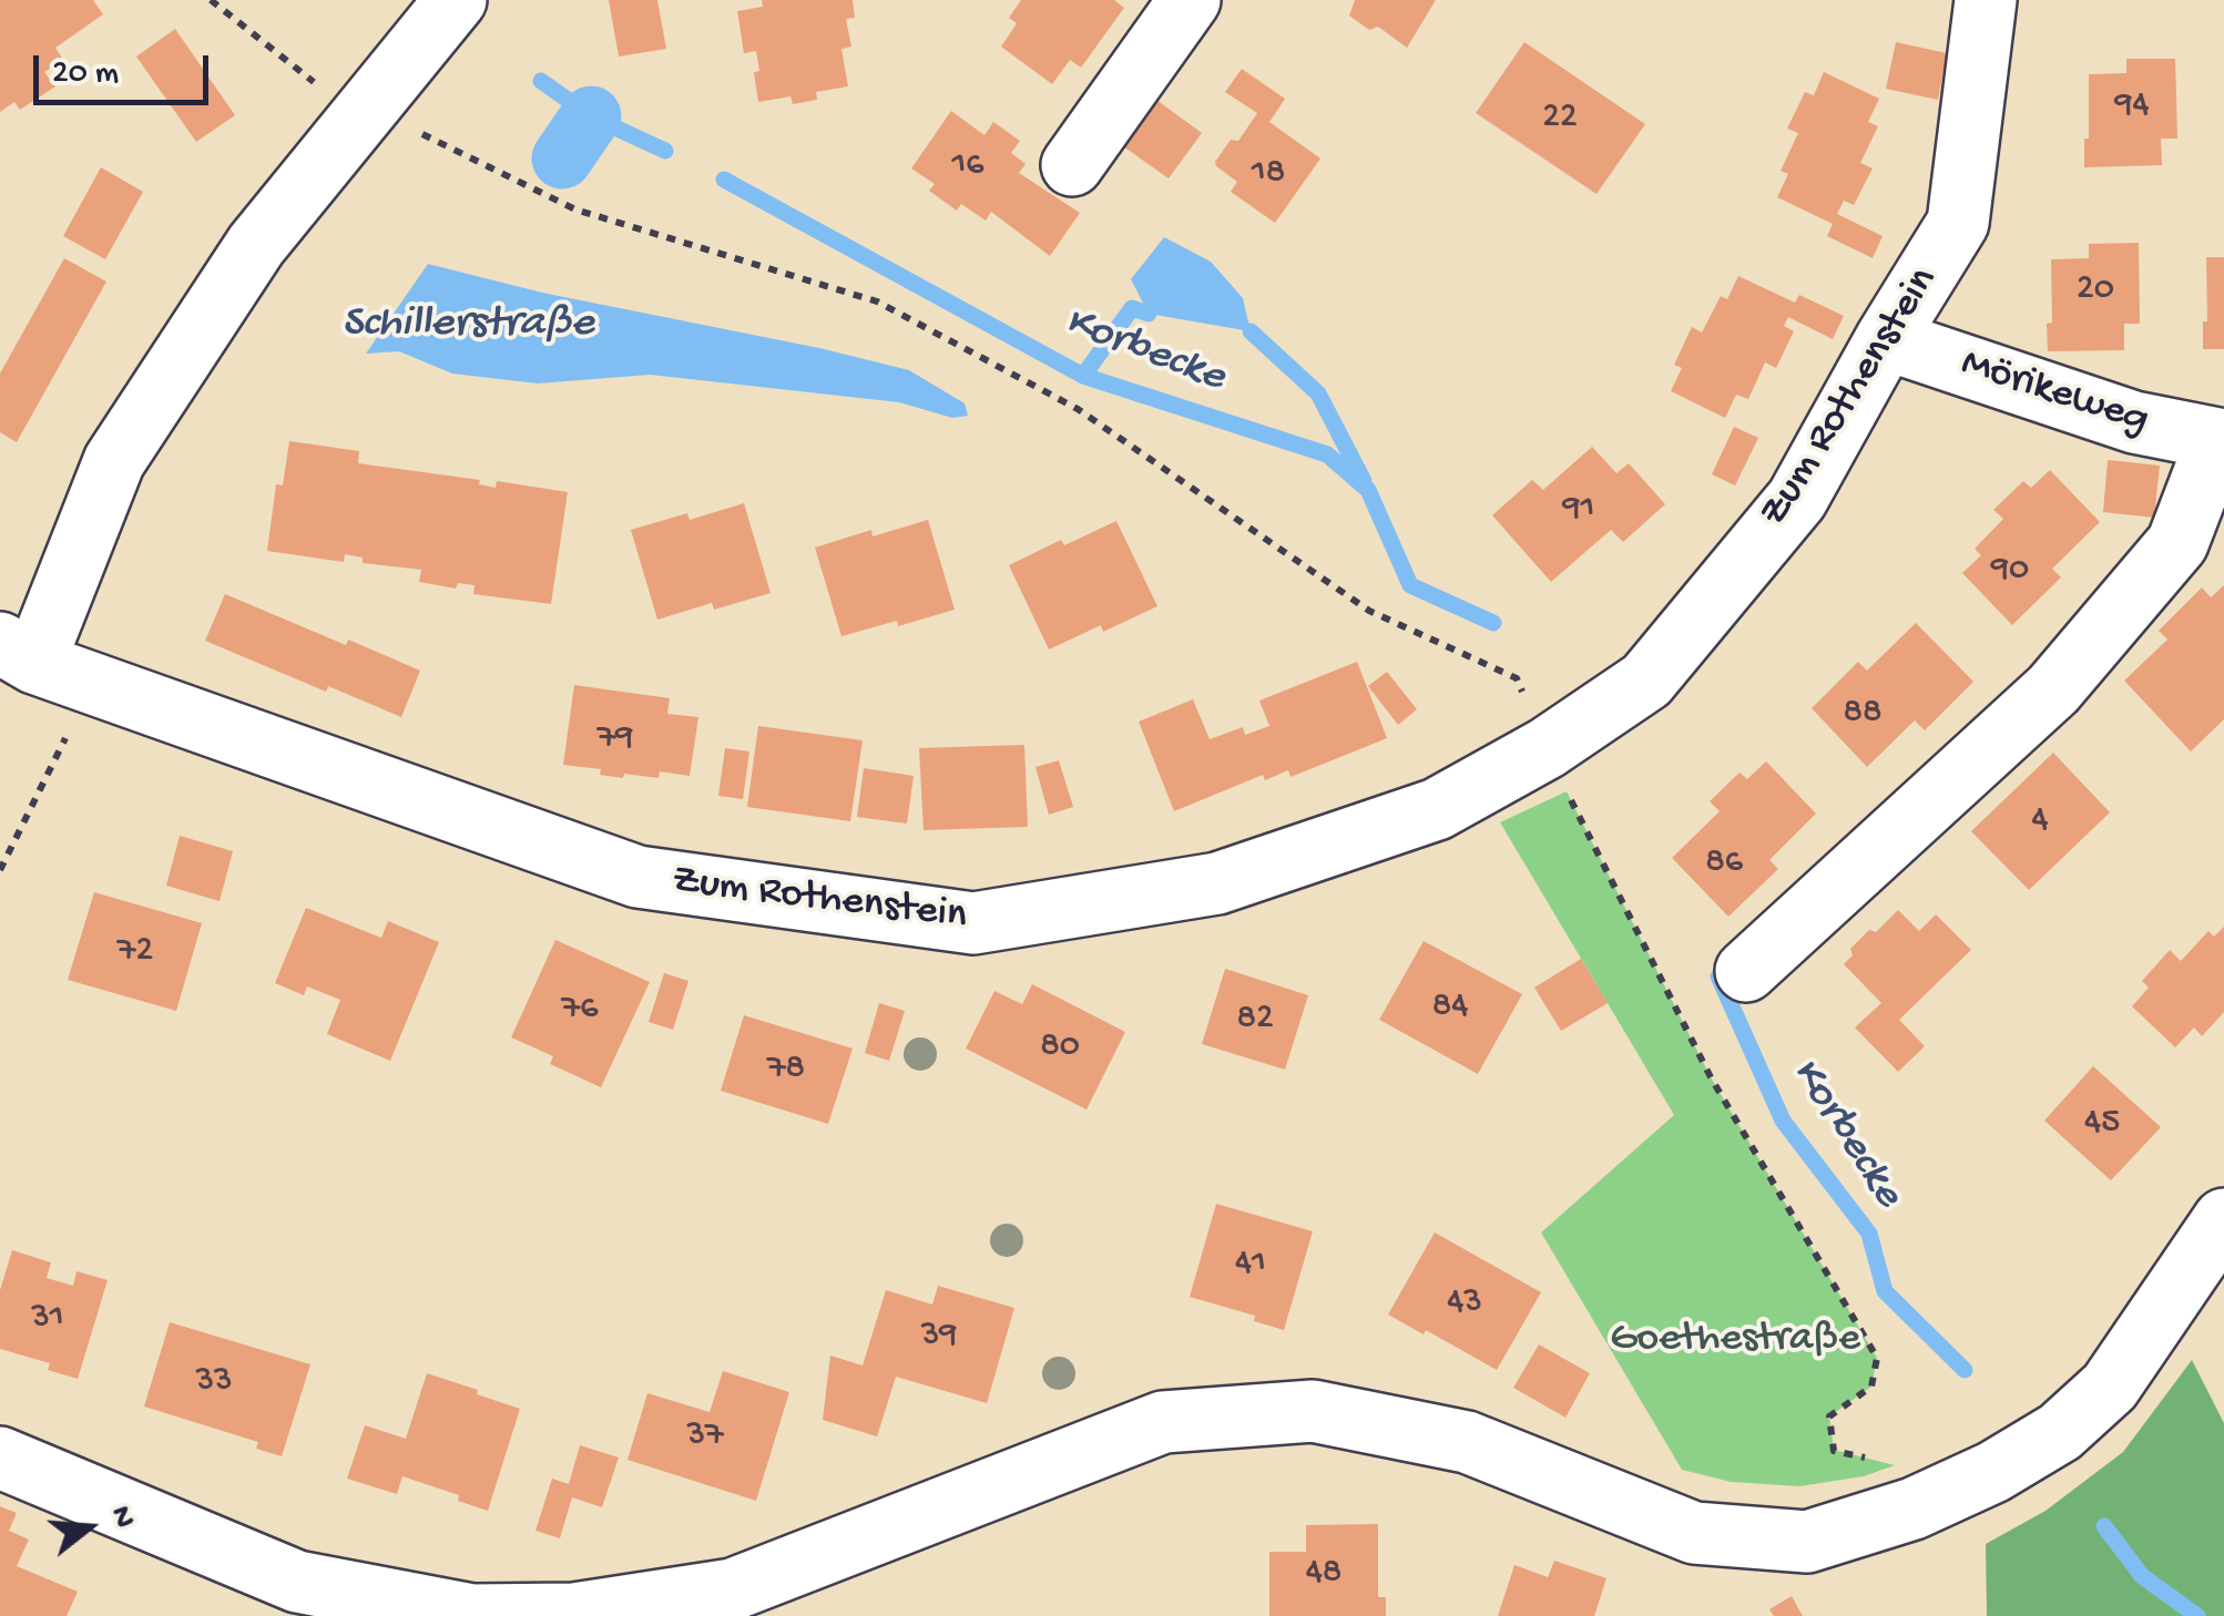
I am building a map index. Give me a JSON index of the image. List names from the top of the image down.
{
  "streets": {
    "street": ["Mörikeweg", "Zum Rothenstein"]
  },
  "crossings": [
    ["Mörikeweg", "Zum Rothenstein"]
  ],
  "water": ["Schillerstraße", "Korbecke"],
  "parks": ["Goethestraße"],
  "house_numbers": [
    "94",
    "22",
    "16",
    "18",
    "20",
    "91",
    "90",
    "88",
    "79",
    "4",
    "86",
    "72",
    "84",
    "76",
    "82",
    "80",
    "78",
    "45",
    "41",
    "43",
    "31",
    "39",
    "33",
    "37",
    "48"
  ],
  "scale_bar": "20 m",
  "north": "right"
}
